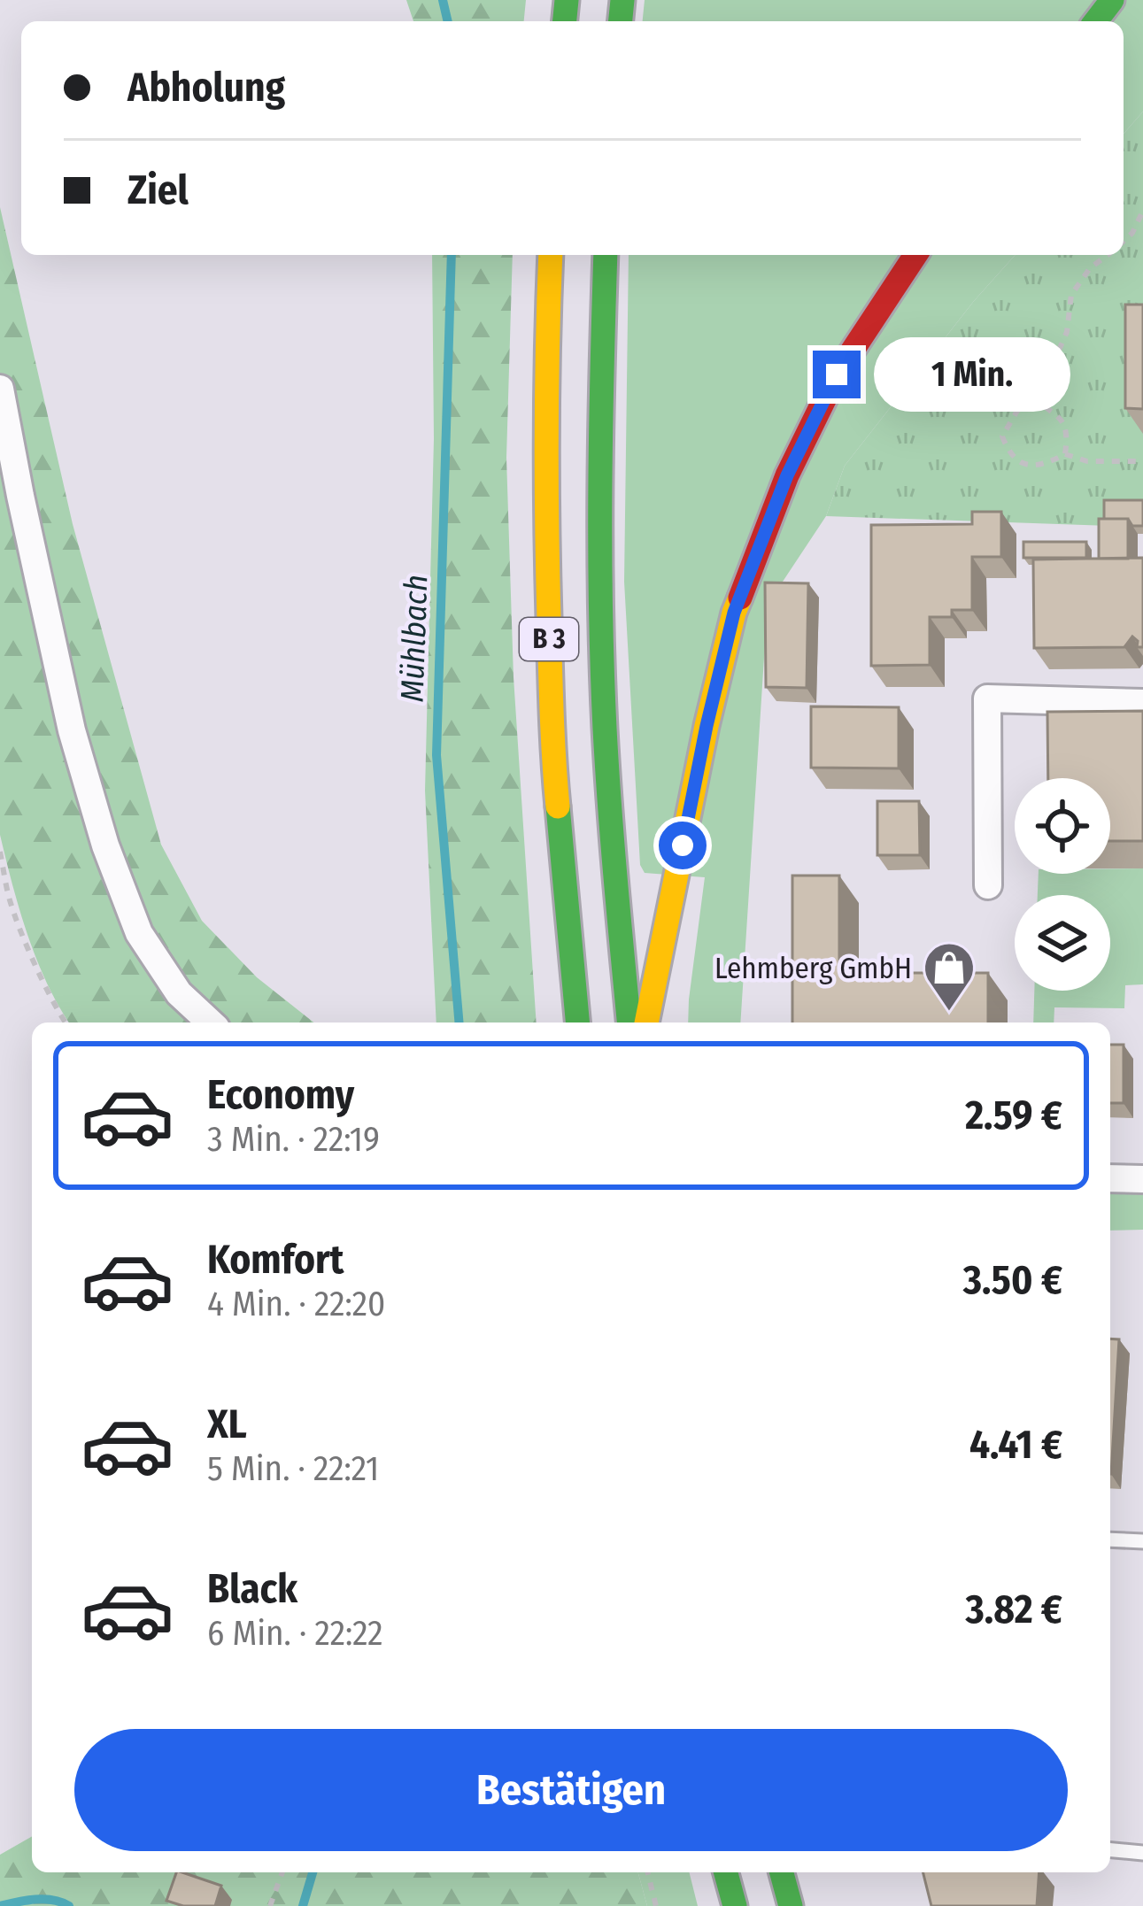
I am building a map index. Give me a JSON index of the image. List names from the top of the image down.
{
  "streets": {
    "highway": ["B 3"]
  },
  "water": ["Mühlbach"],
  "places": {
    "shop": ["Lehmberg GmbH"]
  },
  "page": {
    "banner": ["Abholung", "Ziel"],
    "bubble": "1 Min.",
    "list": [
      {
        "name": "Economy",
        "note": "3 Min. · 22:19",
        "value": "2.59 €"
      },
      {
        "name": "Komfort",
        "note": "4 Min. · 22:20",
        "value": "3.50 €"
      },
      {
        "name": "XL",
        "note": "5 Min. · 22:21",
        "value": "4.41 €"
      },
      {
        "name": "Black",
        "note": "6 Min. · 22:22",
        "value": "3.82 €"
      }
    ],
    "buttons": "Bestätigen"
  }
}
